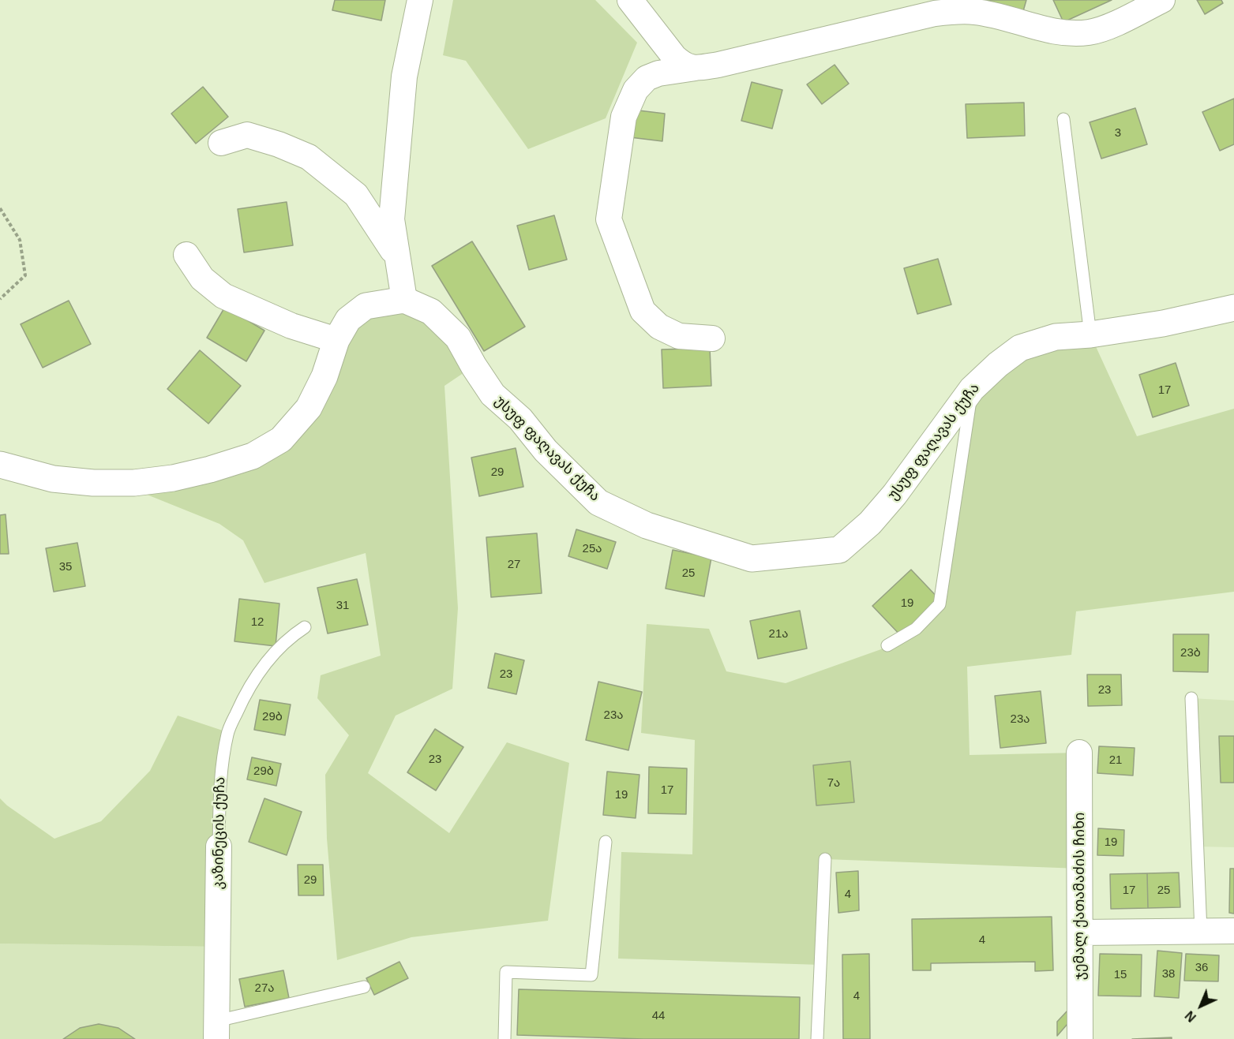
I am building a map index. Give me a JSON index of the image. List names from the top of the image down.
{
  "streets": {
    "street": ["უსუფ ფაღავას ქუჩა", "კაზინეცის ქუჩა", "ჯემალ ქათამაძის ჩიხი"]
  },
  "house_numbers": [
    "3",
    "17",
    "29",
    "25ა",
    "27",
    "35",
    "25",
    "19",
    "31",
    "12",
    "21ა",
    "23ბ",
    "23",
    "23",
    "23ა",
    "29ბ",
    "23ა",
    "23",
    "21",
    "29ბ",
    "7ა",
    "17",
    "19",
    "19",
    "29",
    "17",
    "25",
    "4",
    "4",
    "36",
    "38",
    "15",
    "27ა",
    "4",
    "44"
  ],
  "north": "bottom left"
}
